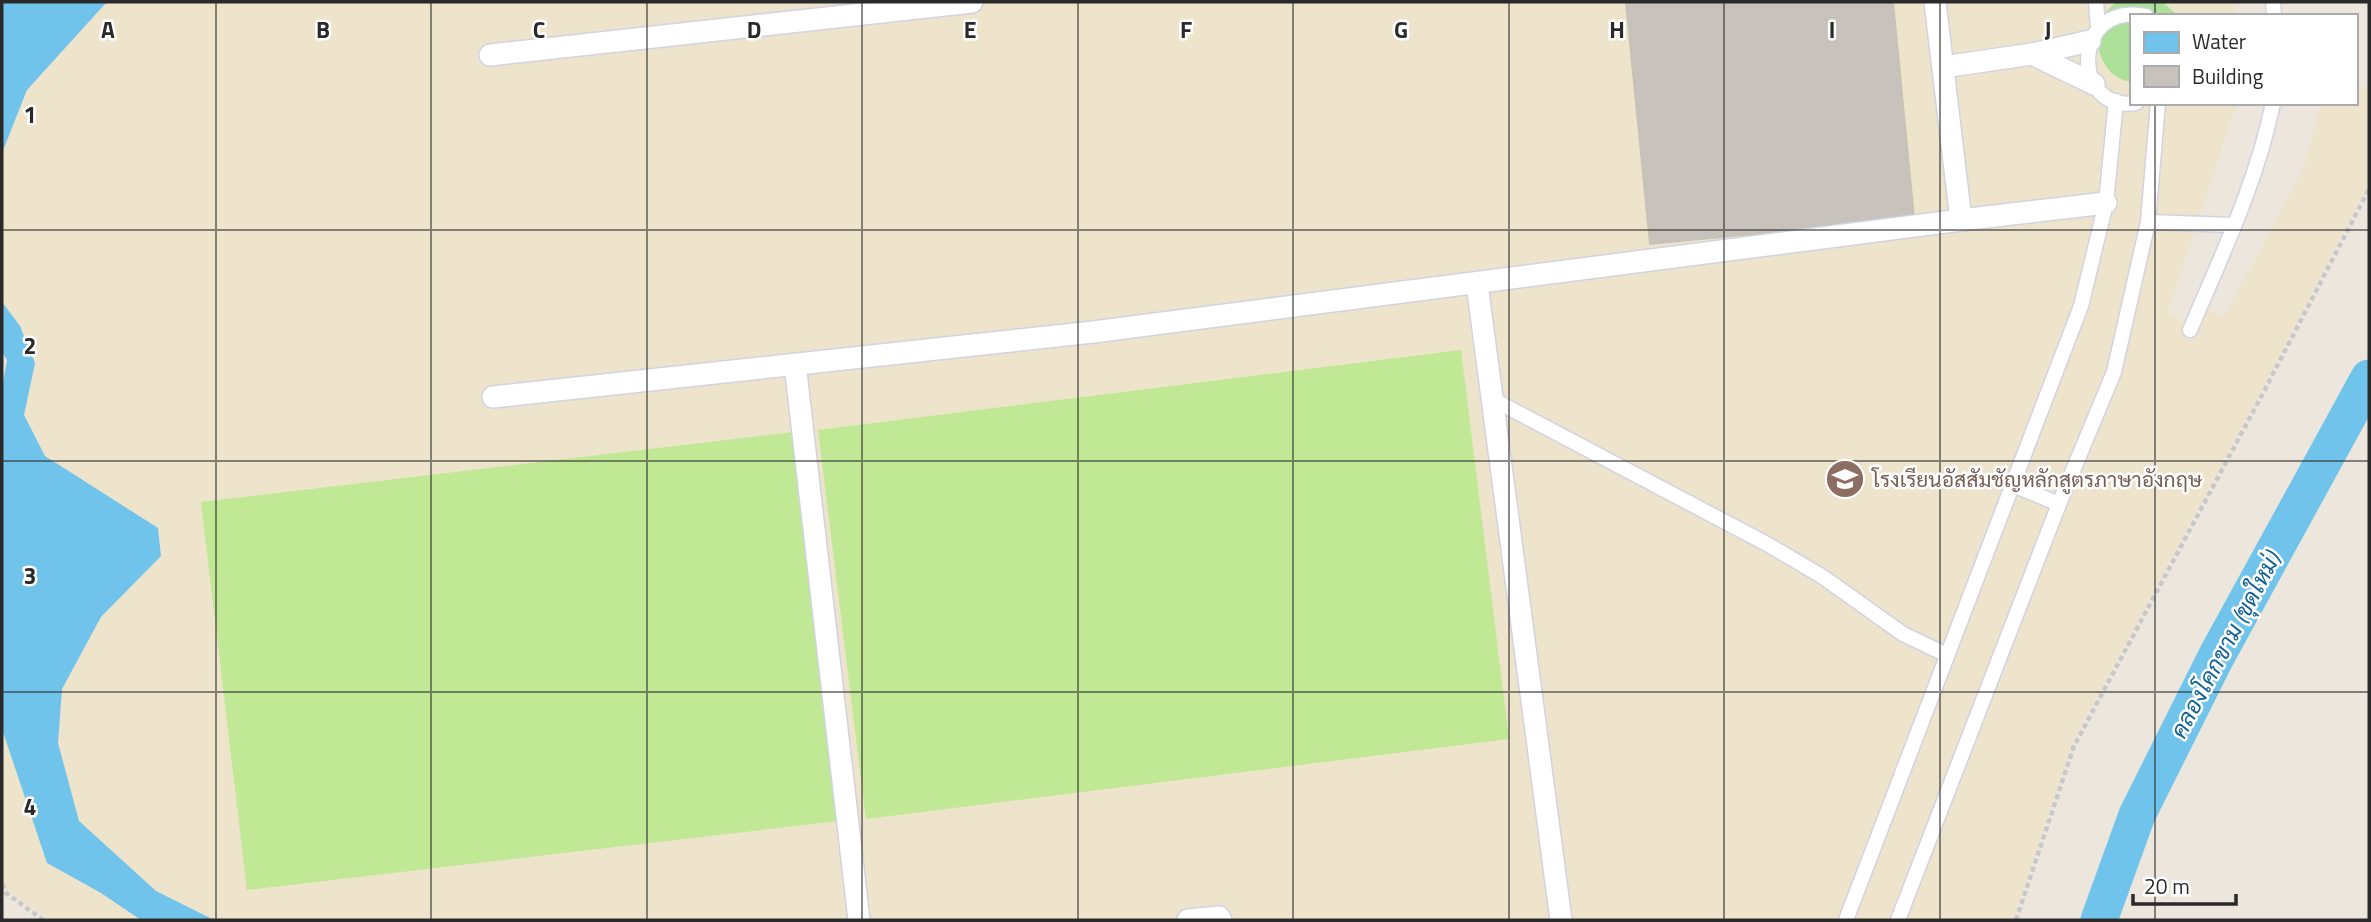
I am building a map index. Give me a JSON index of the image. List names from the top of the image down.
{
  "water": ["คลองโคกขาม (ขุดใหม่)"],
  "places": {
    "school or university": ["โรงเรียนอัสสัมชัญหลักสูตรภาษาอังกฤษ"]
  },
  "legend": ["Water", "Building"],
  "scale_bar": "20 m",
  "grid": {
    "columns": [
      "A",
      "B",
      "C",
      "D",
      "E",
      "F",
      "G",
      "H",
      "I",
      "J"
    ],
    "rows": [
      "1",
      "2",
      "3",
      "4"
    ]
  }
}
